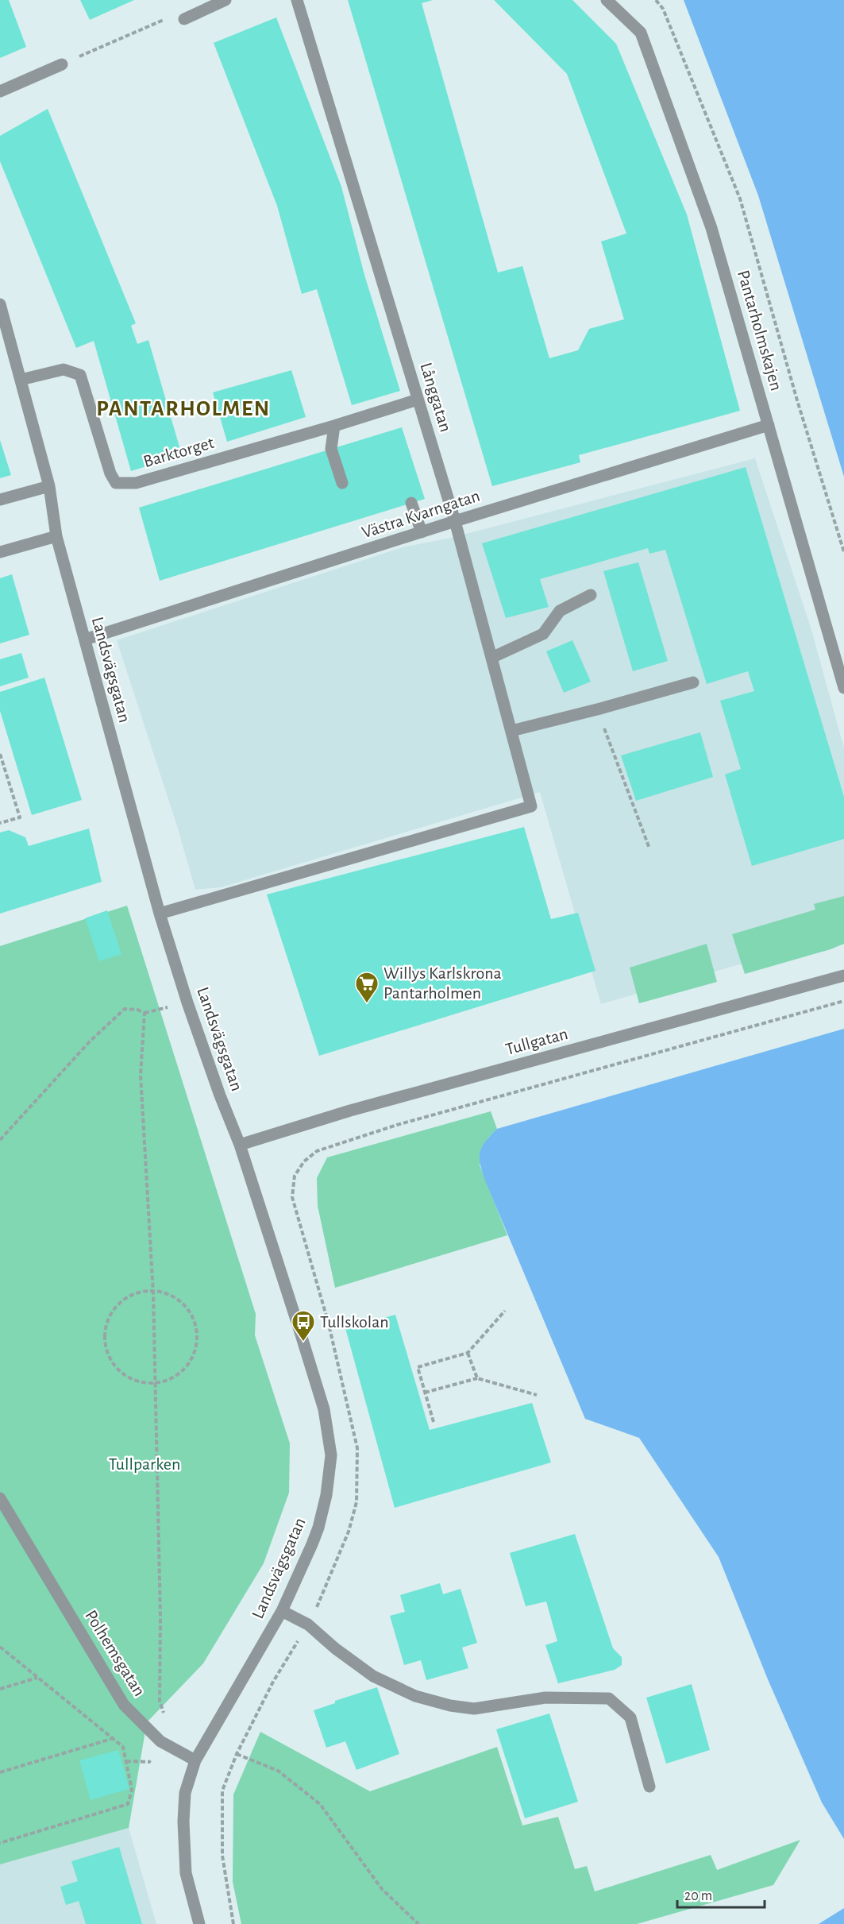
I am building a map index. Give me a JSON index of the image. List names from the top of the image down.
{
  "streets": {
    "street": [
      "Pantarholmskajen",
      "Långgatan",
      "Barktorget",
      "Västra Kvarngatan",
      "Landsvägsgatan",
      "Tullgatan",
      "Polhemsgatan"
    ]
  },
  "crossings": [
    ["Pantarholmskajen", "Västra Kvarngatan"],
    ["Långgatan", "Barktorget"],
    ["Långgatan", "Västra Kvarngatan"],
    ["Långgatan", "Landsvägsgatan"],
    ["Barktorget", "Landsvägsgatan"],
    ["Västra Kvarngatan", "Landsvägsgatan"],
    ["Landsvägsgatan", "Tullgatan"],
    ["Landsvägsgatan", "Polhemsgatan"]
  ],
  "districts": ["PANTARHOLMEN"],
  "parks": ["Tullparken"],
  "places": {
    "supermarket": ["Willys Karlskrona Pantarholmen"],
    "bus stop": ["Tullskolan"]
  },
  "scale_bar": "20 m"
}
